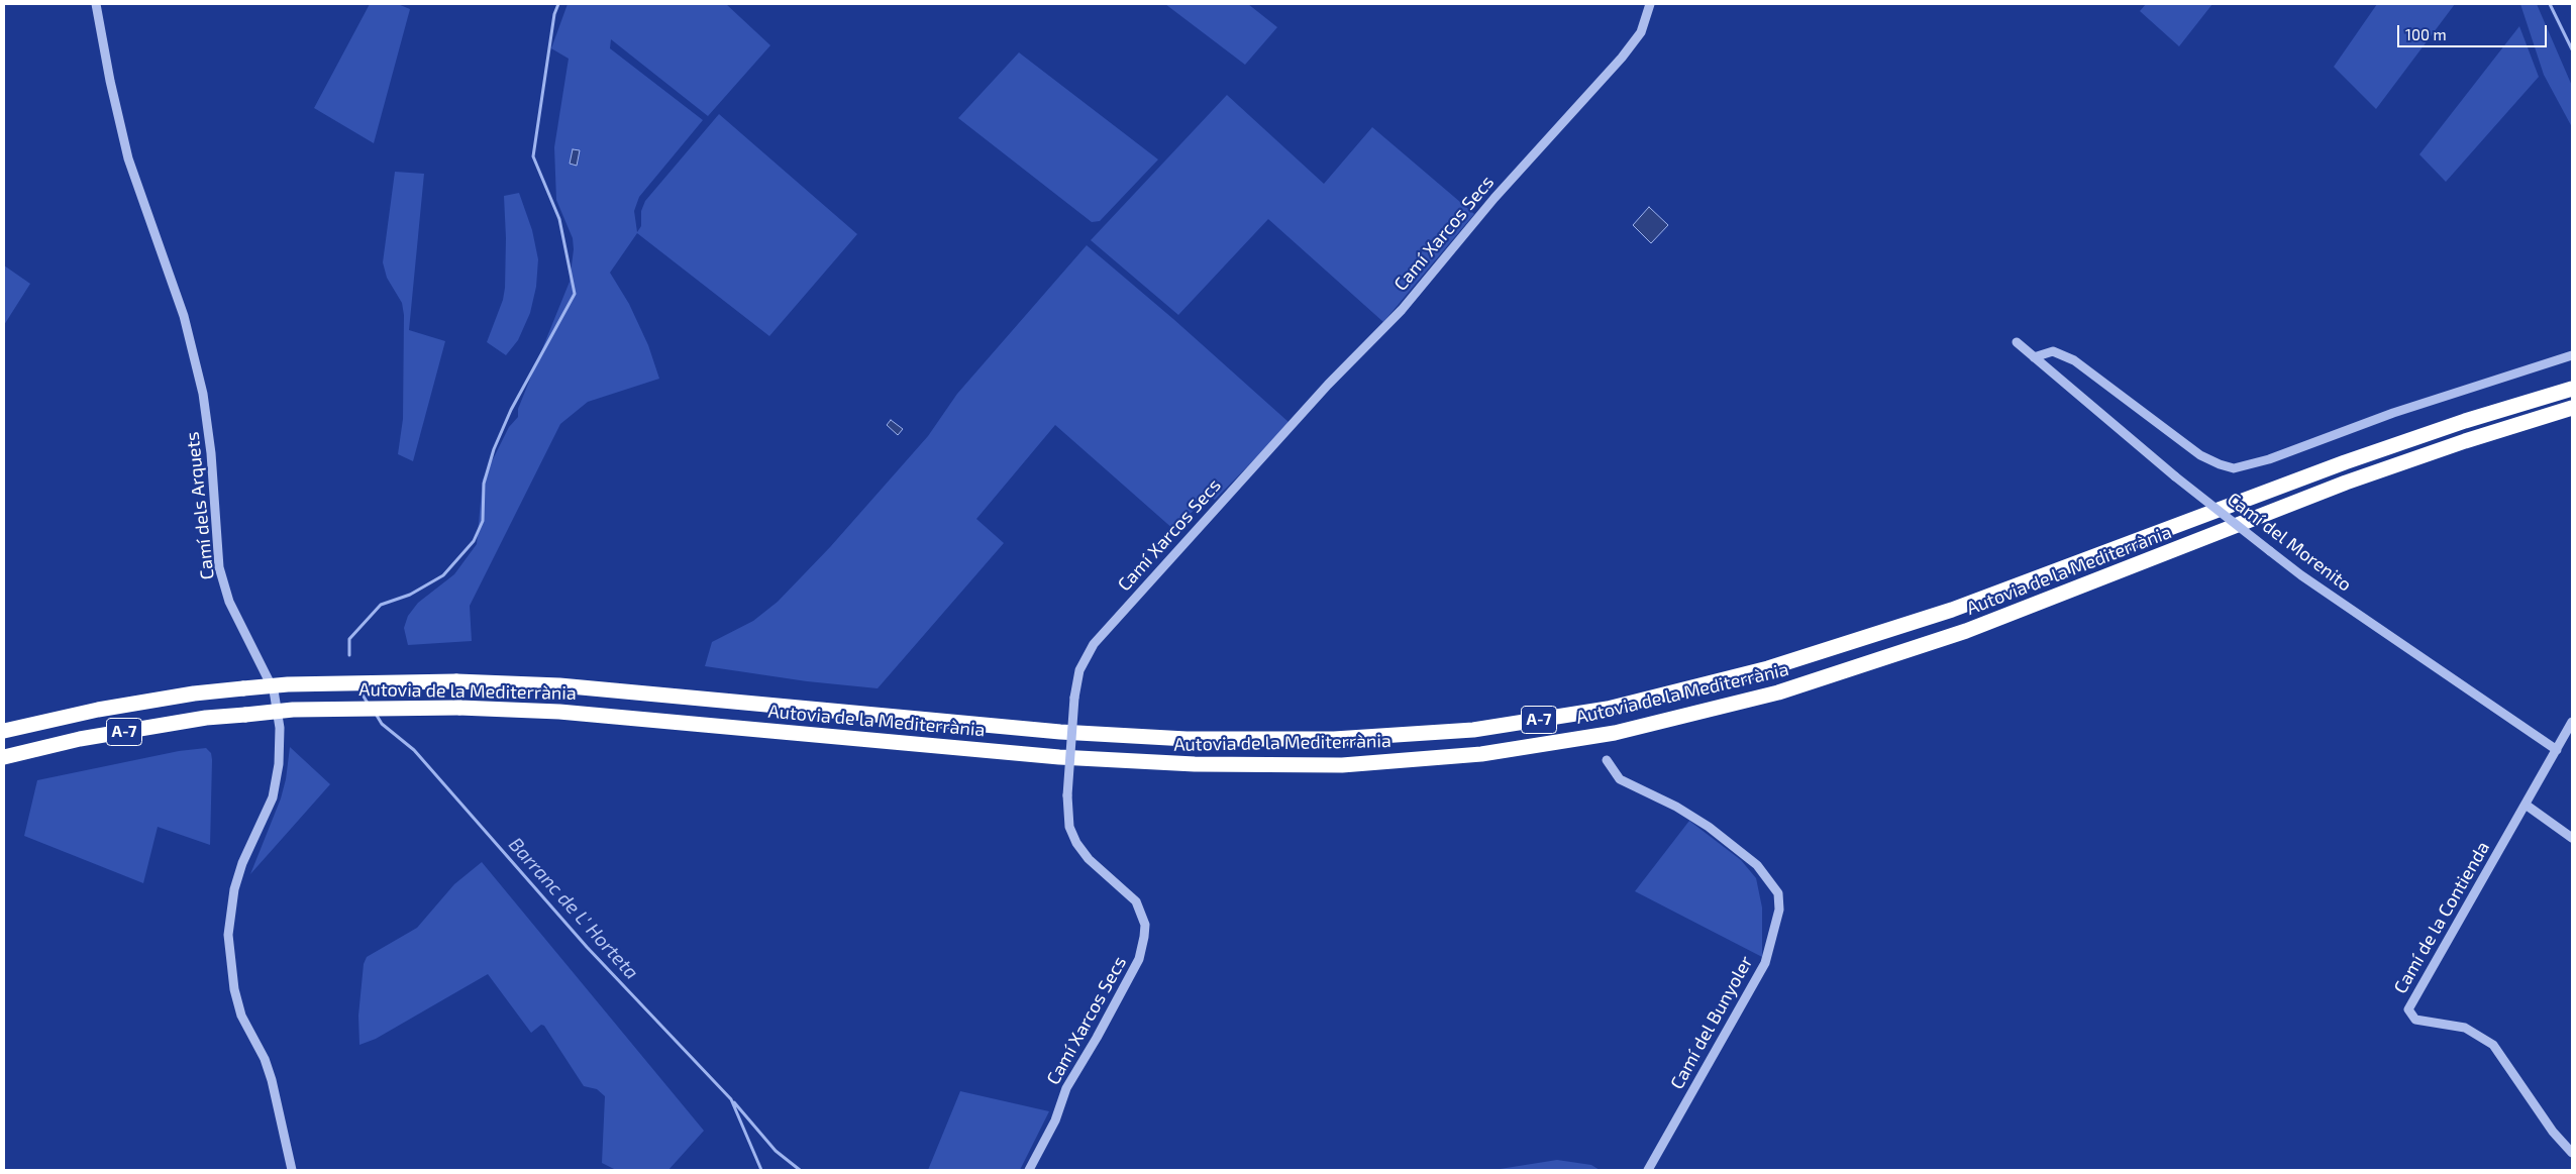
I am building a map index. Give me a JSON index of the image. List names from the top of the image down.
{
  "streets": {
    "highway": ["Autovia de la Mediterrània", "A-7"],
    "street": [
      "Camí Xarcos Secs",
      "Camí dels Arquets",
      "Camí del Morenito",
      "Camí de la Contienda",
      "Camí del Bunyoler"
    ]
  },
  "crossings": [
    ["Camí del Morenito", "Camí de la Contienda"]
  ],
  "water": ["Barranc de L' Horteta"],
  "scale_bar": "100 m"
}
